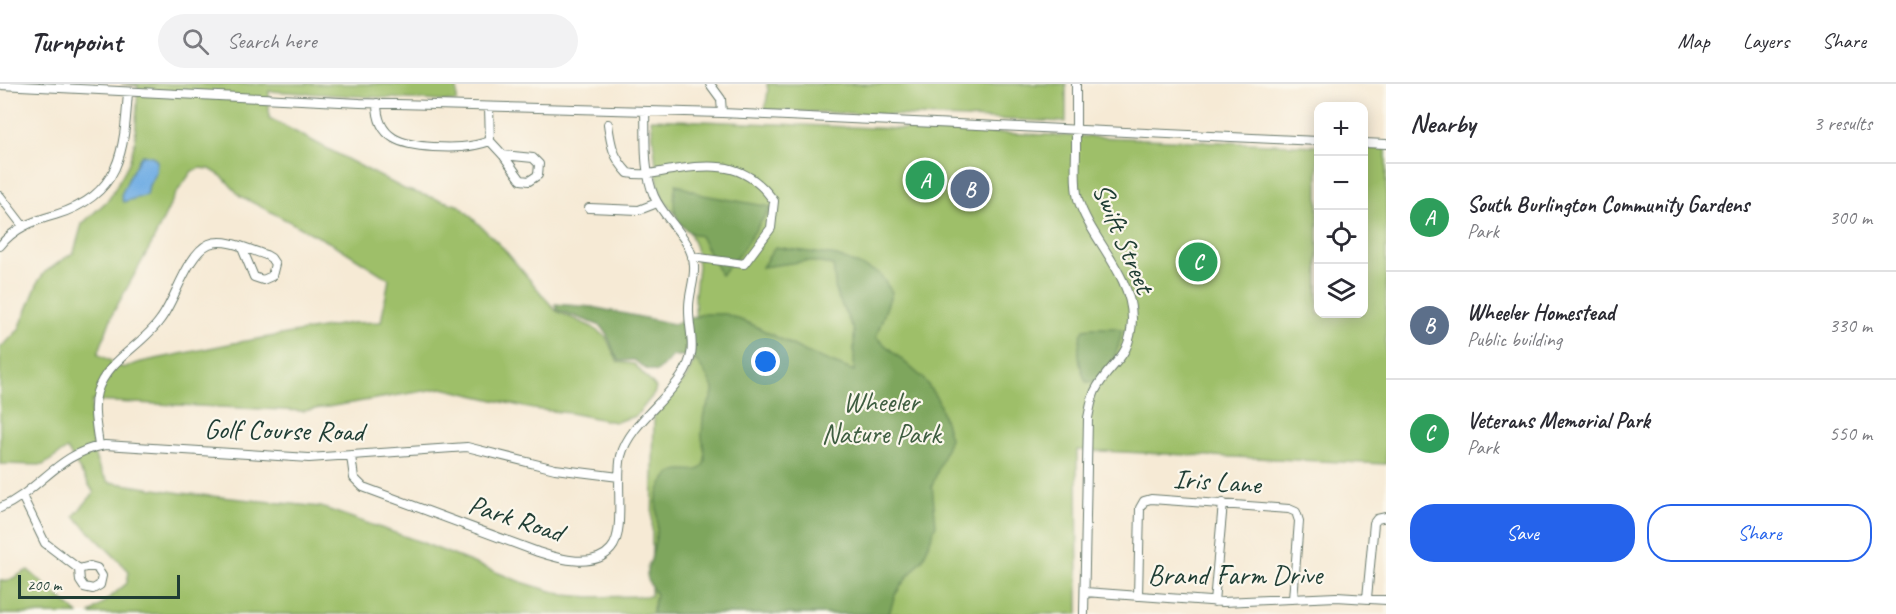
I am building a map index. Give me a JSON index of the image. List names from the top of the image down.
{
  "streets": {
    "street": [
      "Swift Street",
      "Golf Course Road",
      "Iris Lane",
      "Park Road",
      "Brand Farm Drive"
    ]
  },
  "crossings": [
    ["Swift Street", "Brand Farm Drive"],
    ["Golf Course Road", "Park Road"],
    ["Iris Lane", "Brand Farm Drive"]
  ],
  "parks": ["Wheeler Nature Park"],
  "scale_bar": "200 m",
  "page": {
    "header": "Turnpoint",
    "search": "Search here",
    "nav": ["Map", "Layers", "Share"],
    "heading": ["Nearby", "3 results"],
    "map_buttons": ["+", "−"],
    "pins": ["A", "B", "C"],
    "list": [
      {
        "mark": "A",
        "name": "South Burlington Community Gardens",
        "note": "Park",
        "value": "300 m"
      },
      {
        "mark": "B",
        "name": "Wheeler Homestead",
        "note": "Public building",
        "value": "330 m"
      },
      {
        "mark": "C",
        "name": "Veterans Memorial Park",
        "note": "Park",
        "value": "550 m"
      }
    ],
    "buttons": ["Save", "Share"],
    "scale": "200 m"
  }
}
